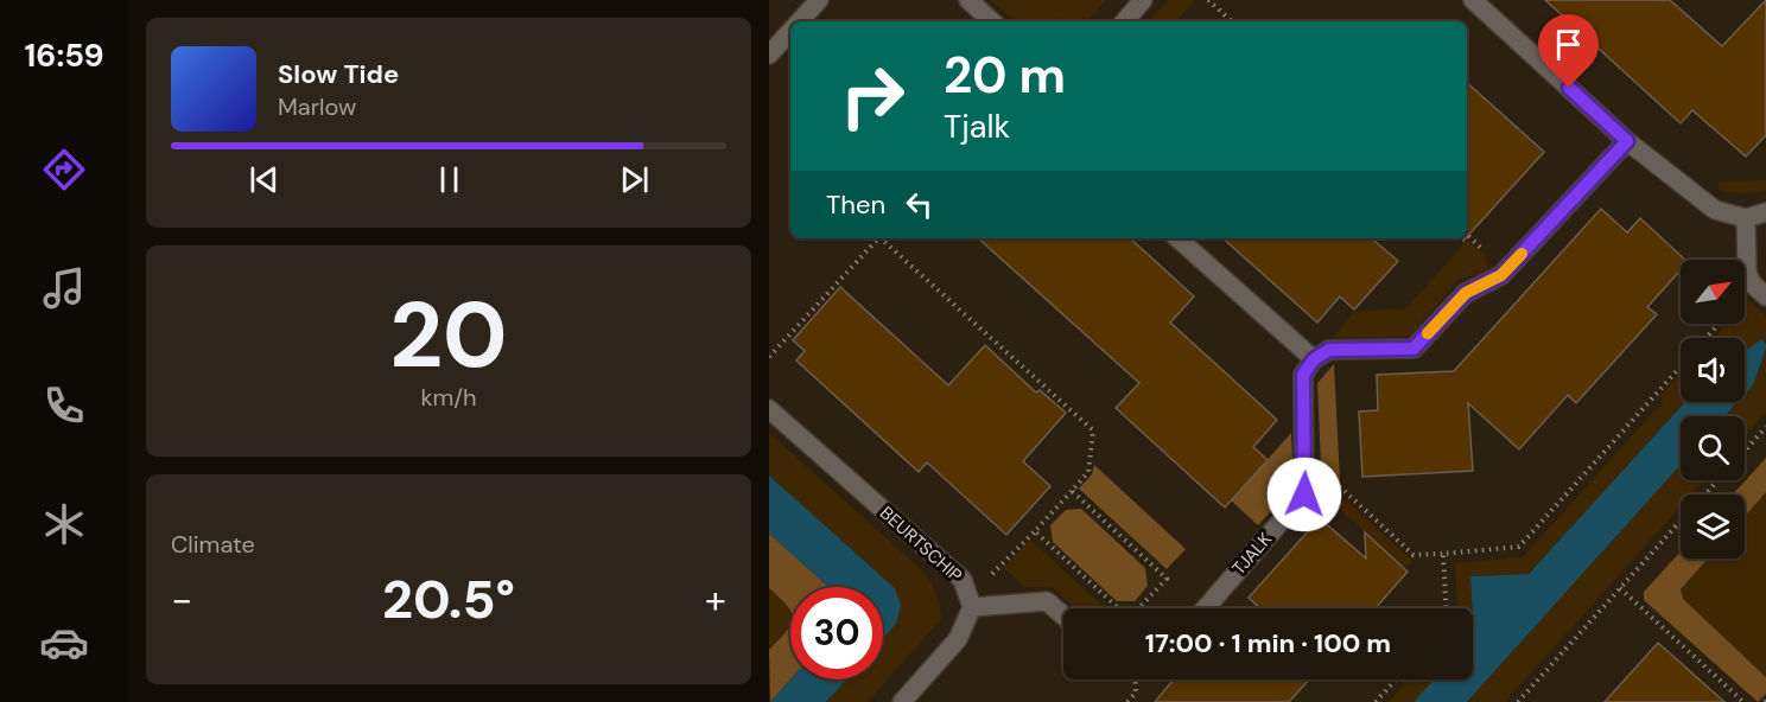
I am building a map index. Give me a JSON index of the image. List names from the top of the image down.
{
  "streets": {
    "street": ["BEURTSCHIP", "TJALK"]
  },
  "north": "top right",
  "page": {
    "tabs": "16:59",
    "turn": ["20 m", "Tjalk"],
    "song": ["Slow Tide", "Marlow"],
    "then": "Then",
    "tile": [
      ["20", "km/h"],
      "Climate"
    ],
    "heat": ["−", "20.5°", "+"],
    "limit": "30",
    "trip": "17:00 · 1 min · 100 m"
  }
}
